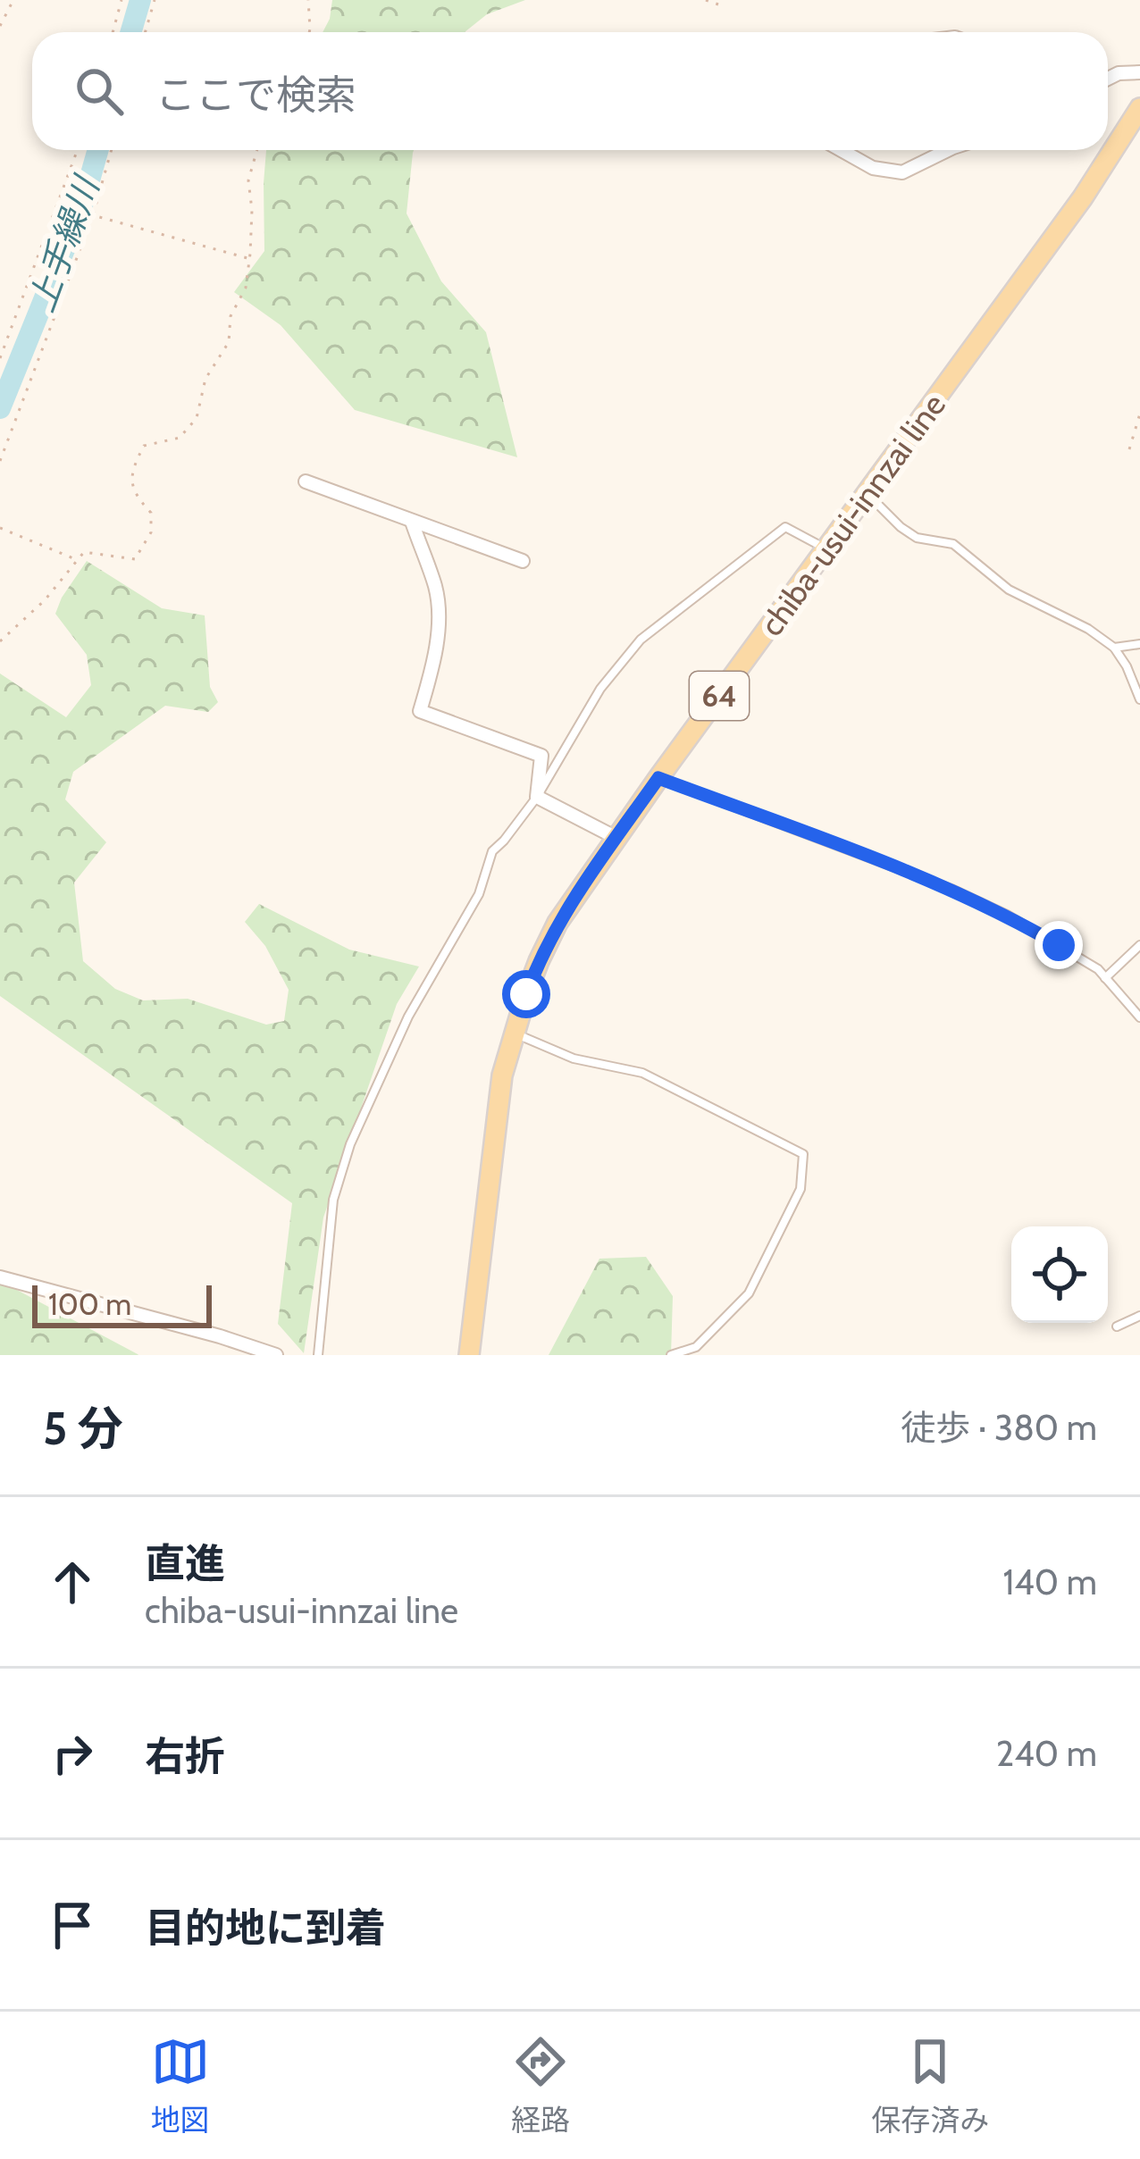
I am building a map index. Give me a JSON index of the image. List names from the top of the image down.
{
  "streets": {
    "main road": ["chiba-usui-innzai line", "64"]
  },
  "water": ["上手繰川"],
  "scale_bar": "100 m",
  "page": {
    "search": "ここで検索",
    "scale": "100 m",
    "heading": ["5 分", "徒歩 · 380 m"],
    "list": [
      ["直進", "chiba-usui-innzai line", "140 m"],
      ["右折", "240 m"],
      "目的地に到着"
    ],
    "nav": ["地図", "経路", "保存済み"]
  }
}
